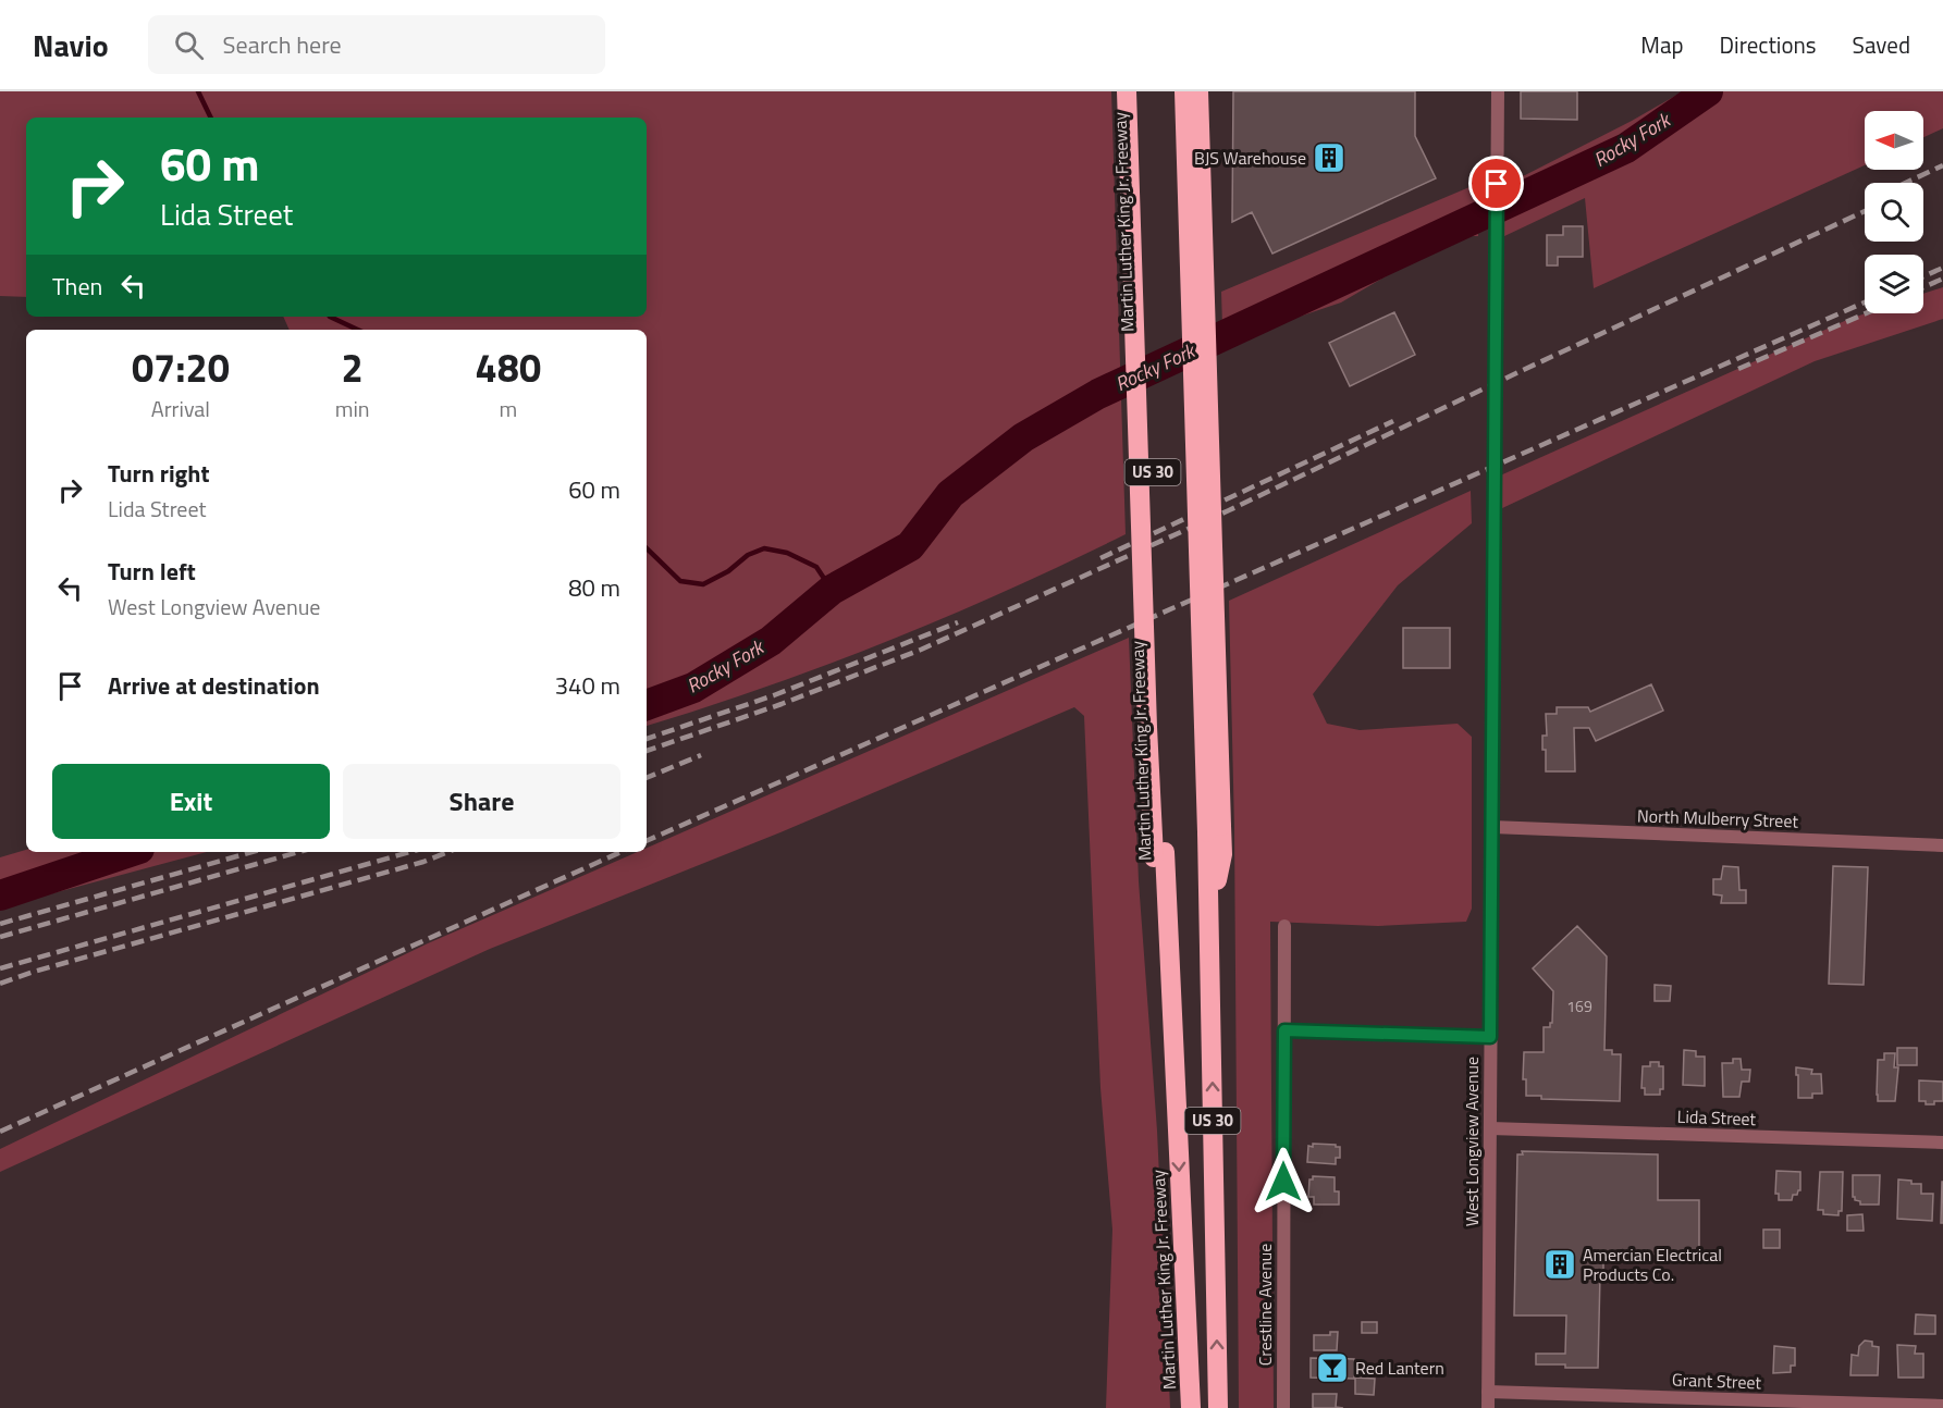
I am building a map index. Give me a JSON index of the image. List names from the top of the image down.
{
  "streets": {
    "highway": ["Martin Luther King Jr. Freeway", "US 30"],
    "street": [
      "North Mulberry Street",
      "Lida Street",
      "West Longview Avenue",
      "Crestline Avenue",
      "Grant Street"
    ]
  },
  "crossings": [
    ["North Mulberry Street", "West Longview Avenue"],
    ["Lida Street", "West Longview Avenue"],
    ["West Longview Avenue", "Grant Street"]
  ],
  "water": ["Rocky Fork"],
  "places": {
    "building": ["BJS Warehouse", "Amercian Electrical Products Co."],
    "bar": ["Red Lantern"]
  },
  "house_numbers": ["169"],
  "north": "left",
  "page": {
    "header": "Navio",
    "search": "Search here",
    "nav": ["Map", "Directions", "Saved"],
    "turn": ["60 m", "Lida Street"],
    "then": "Then",
    "eta": [
      "07:20",
      "Arrival",
      "2",
      "min",
      "480",
      "m"
    ],
    "list": [
      {
        "name": "Turn right",
        "note": "Lida Street",
        "value": "60 m"
      },
      {
        "name": "Turn left",
        "note": "West Longview Avenue",
        "value": "80 m"
      },
      {
        "name": "Arrive at destination",
        "value": "340 m"
      }
    ],
    "buttons": ["Exit", "Share"]
  }
}
